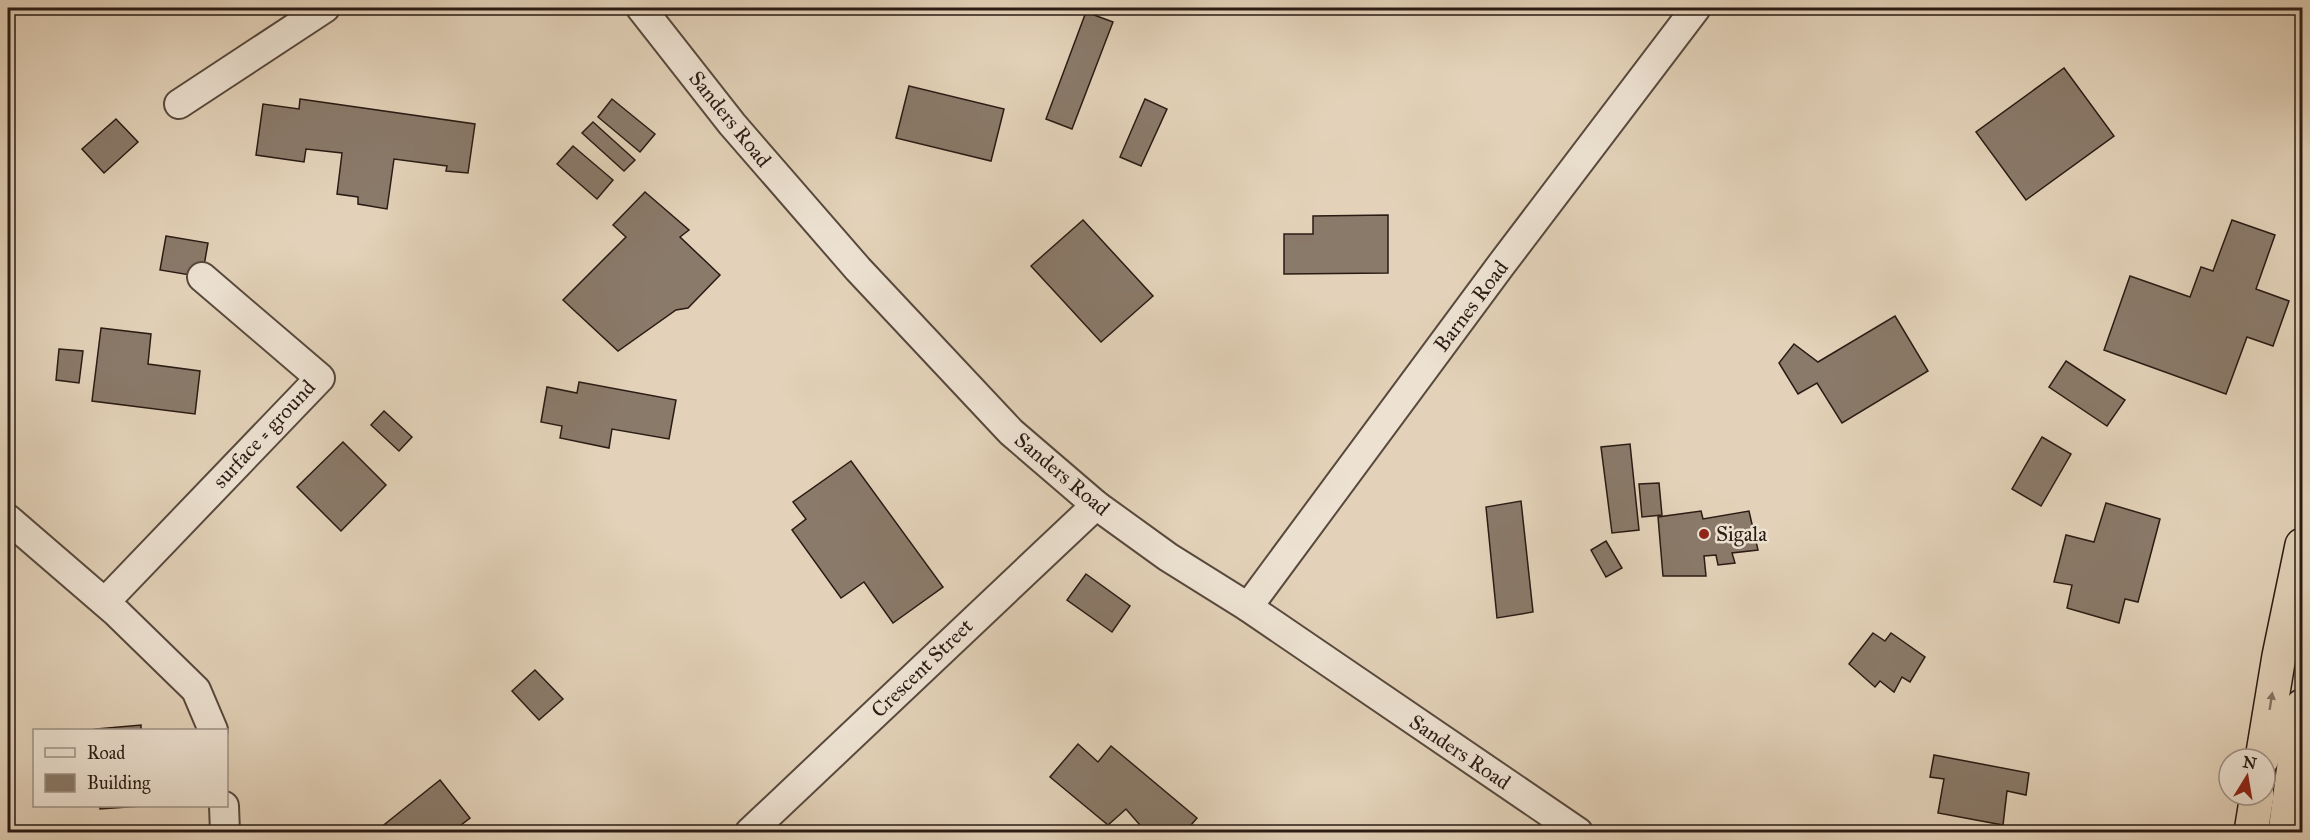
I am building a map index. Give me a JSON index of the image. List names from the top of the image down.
{
  "streets": {
    "street": [
      "Sanders Road",
      "Barnes Road",
      "surface = ground",
      "Crescent Street"
    ]
  },
  "crossings": [
    ["Sanders Road", "Barnes Road"],
    ["Sanders Road", "Crescent Street"]
  ],
  "places": ["Sigala"],
  "legend": ["Road", "Building"],
  "north": "top"
}
